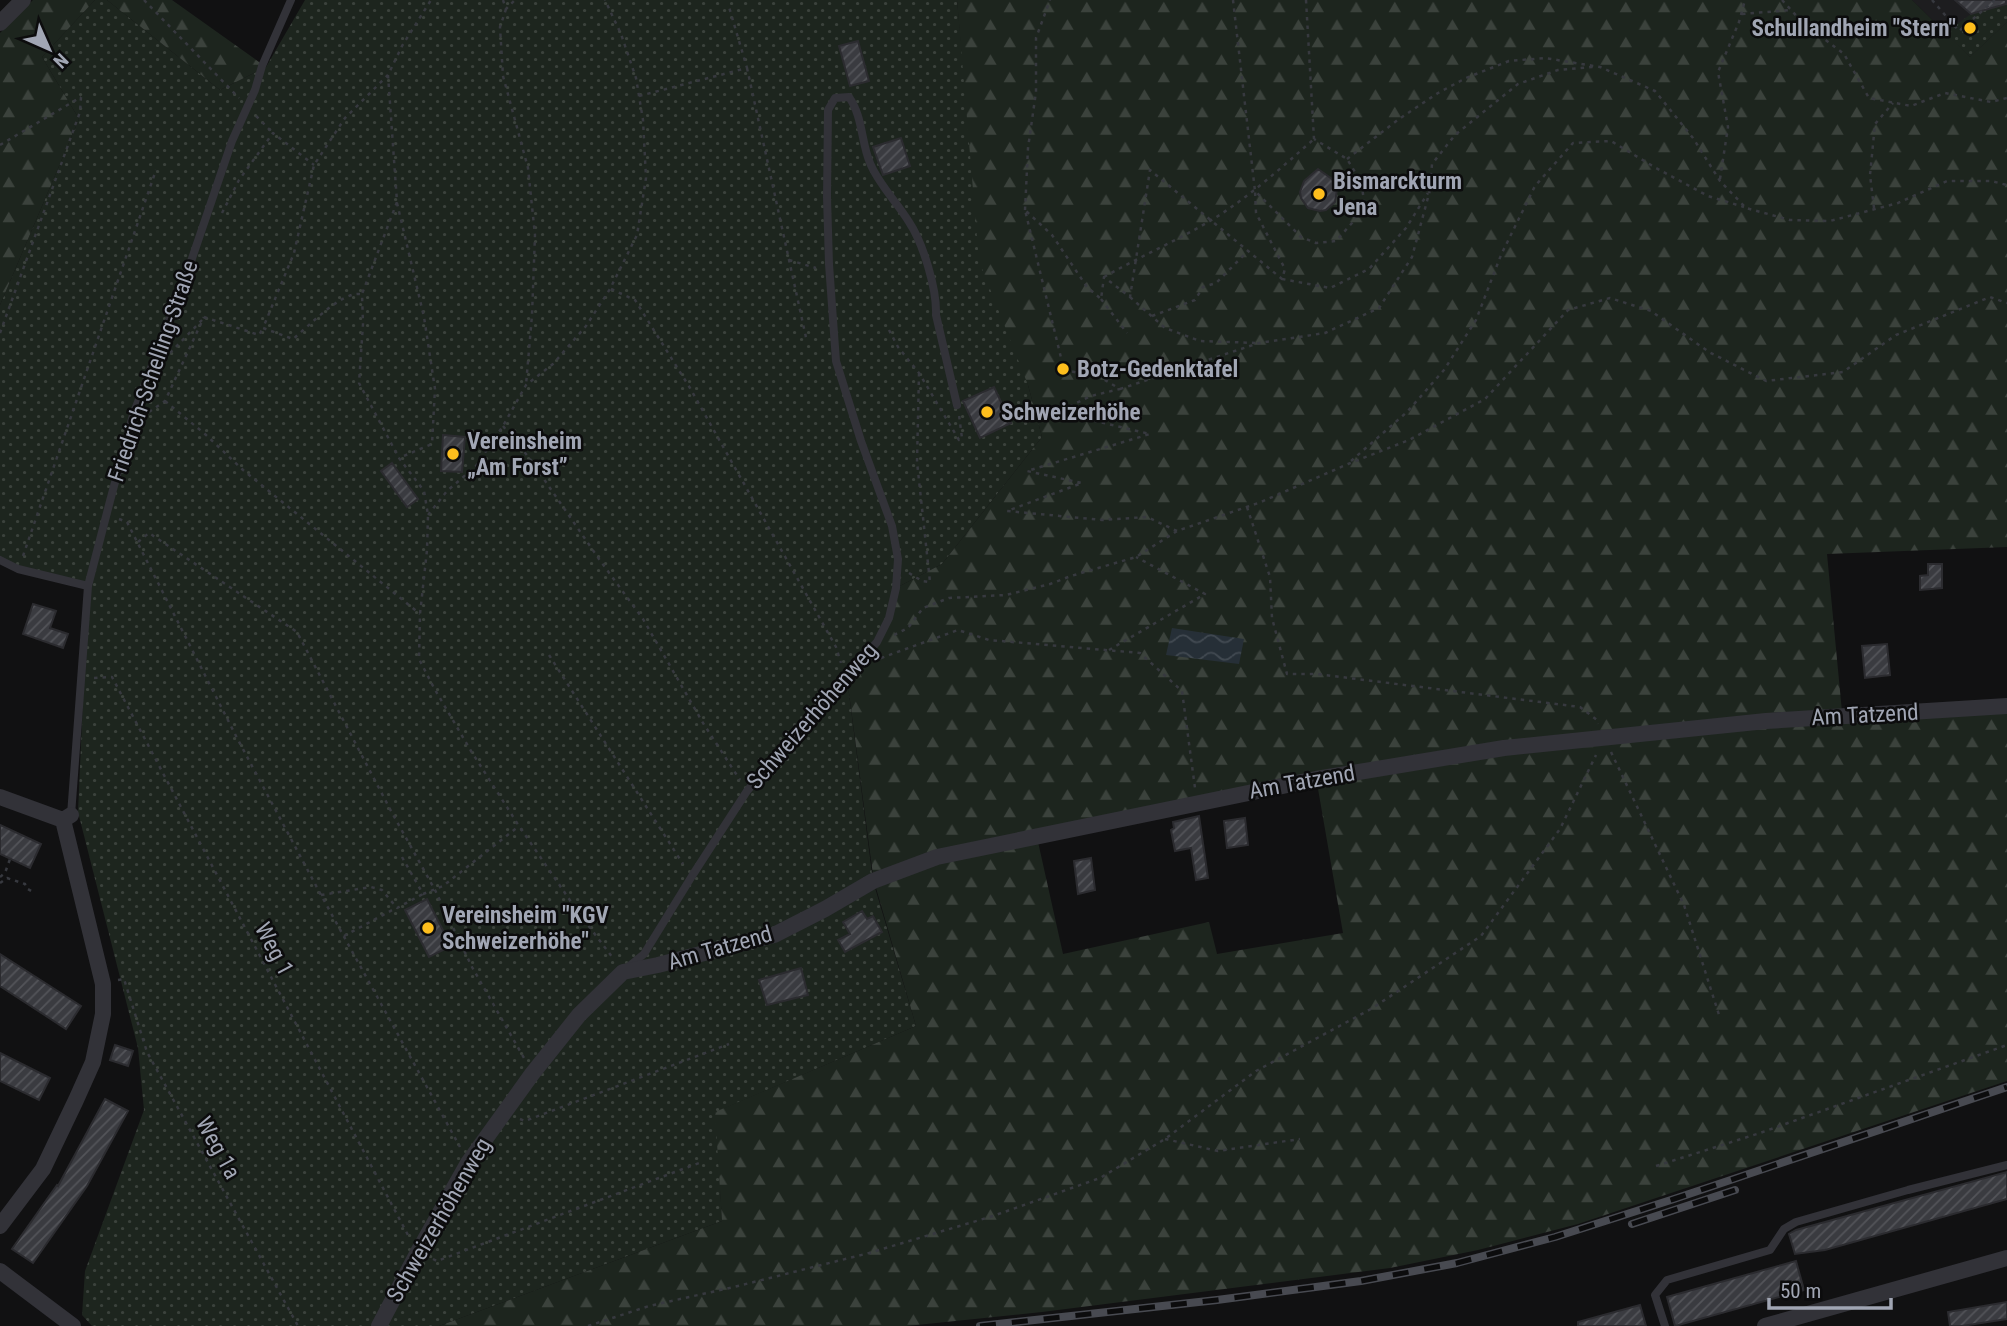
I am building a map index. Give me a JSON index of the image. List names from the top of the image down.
{
  "streets": {
    "street": ["Friedrich-Schelling-Straße", "Am Tatzend", "Schweizerhöhenweg"],
    "path": ["Weg 1", "Weg 1a"]
  },
  "crossings": [
    ["Am Tatzend", "Schweizerhöhenweg"],
    ["Schweizerhöhenweg", "Weg 1"]
  ],
  "places": [
    "Schullandheim \"Stern\"",
    "Bismarckturm Jena",
    "Botz-Gedenktafel",
    "Schweizerhöhe",
    "Vereinsheim „Am Forst”",
    "Vereinsheim \"KGV Schweizerhöhe\""
  ],
  "scale_bar": "50 m",
  "north": "bottom right"
}
